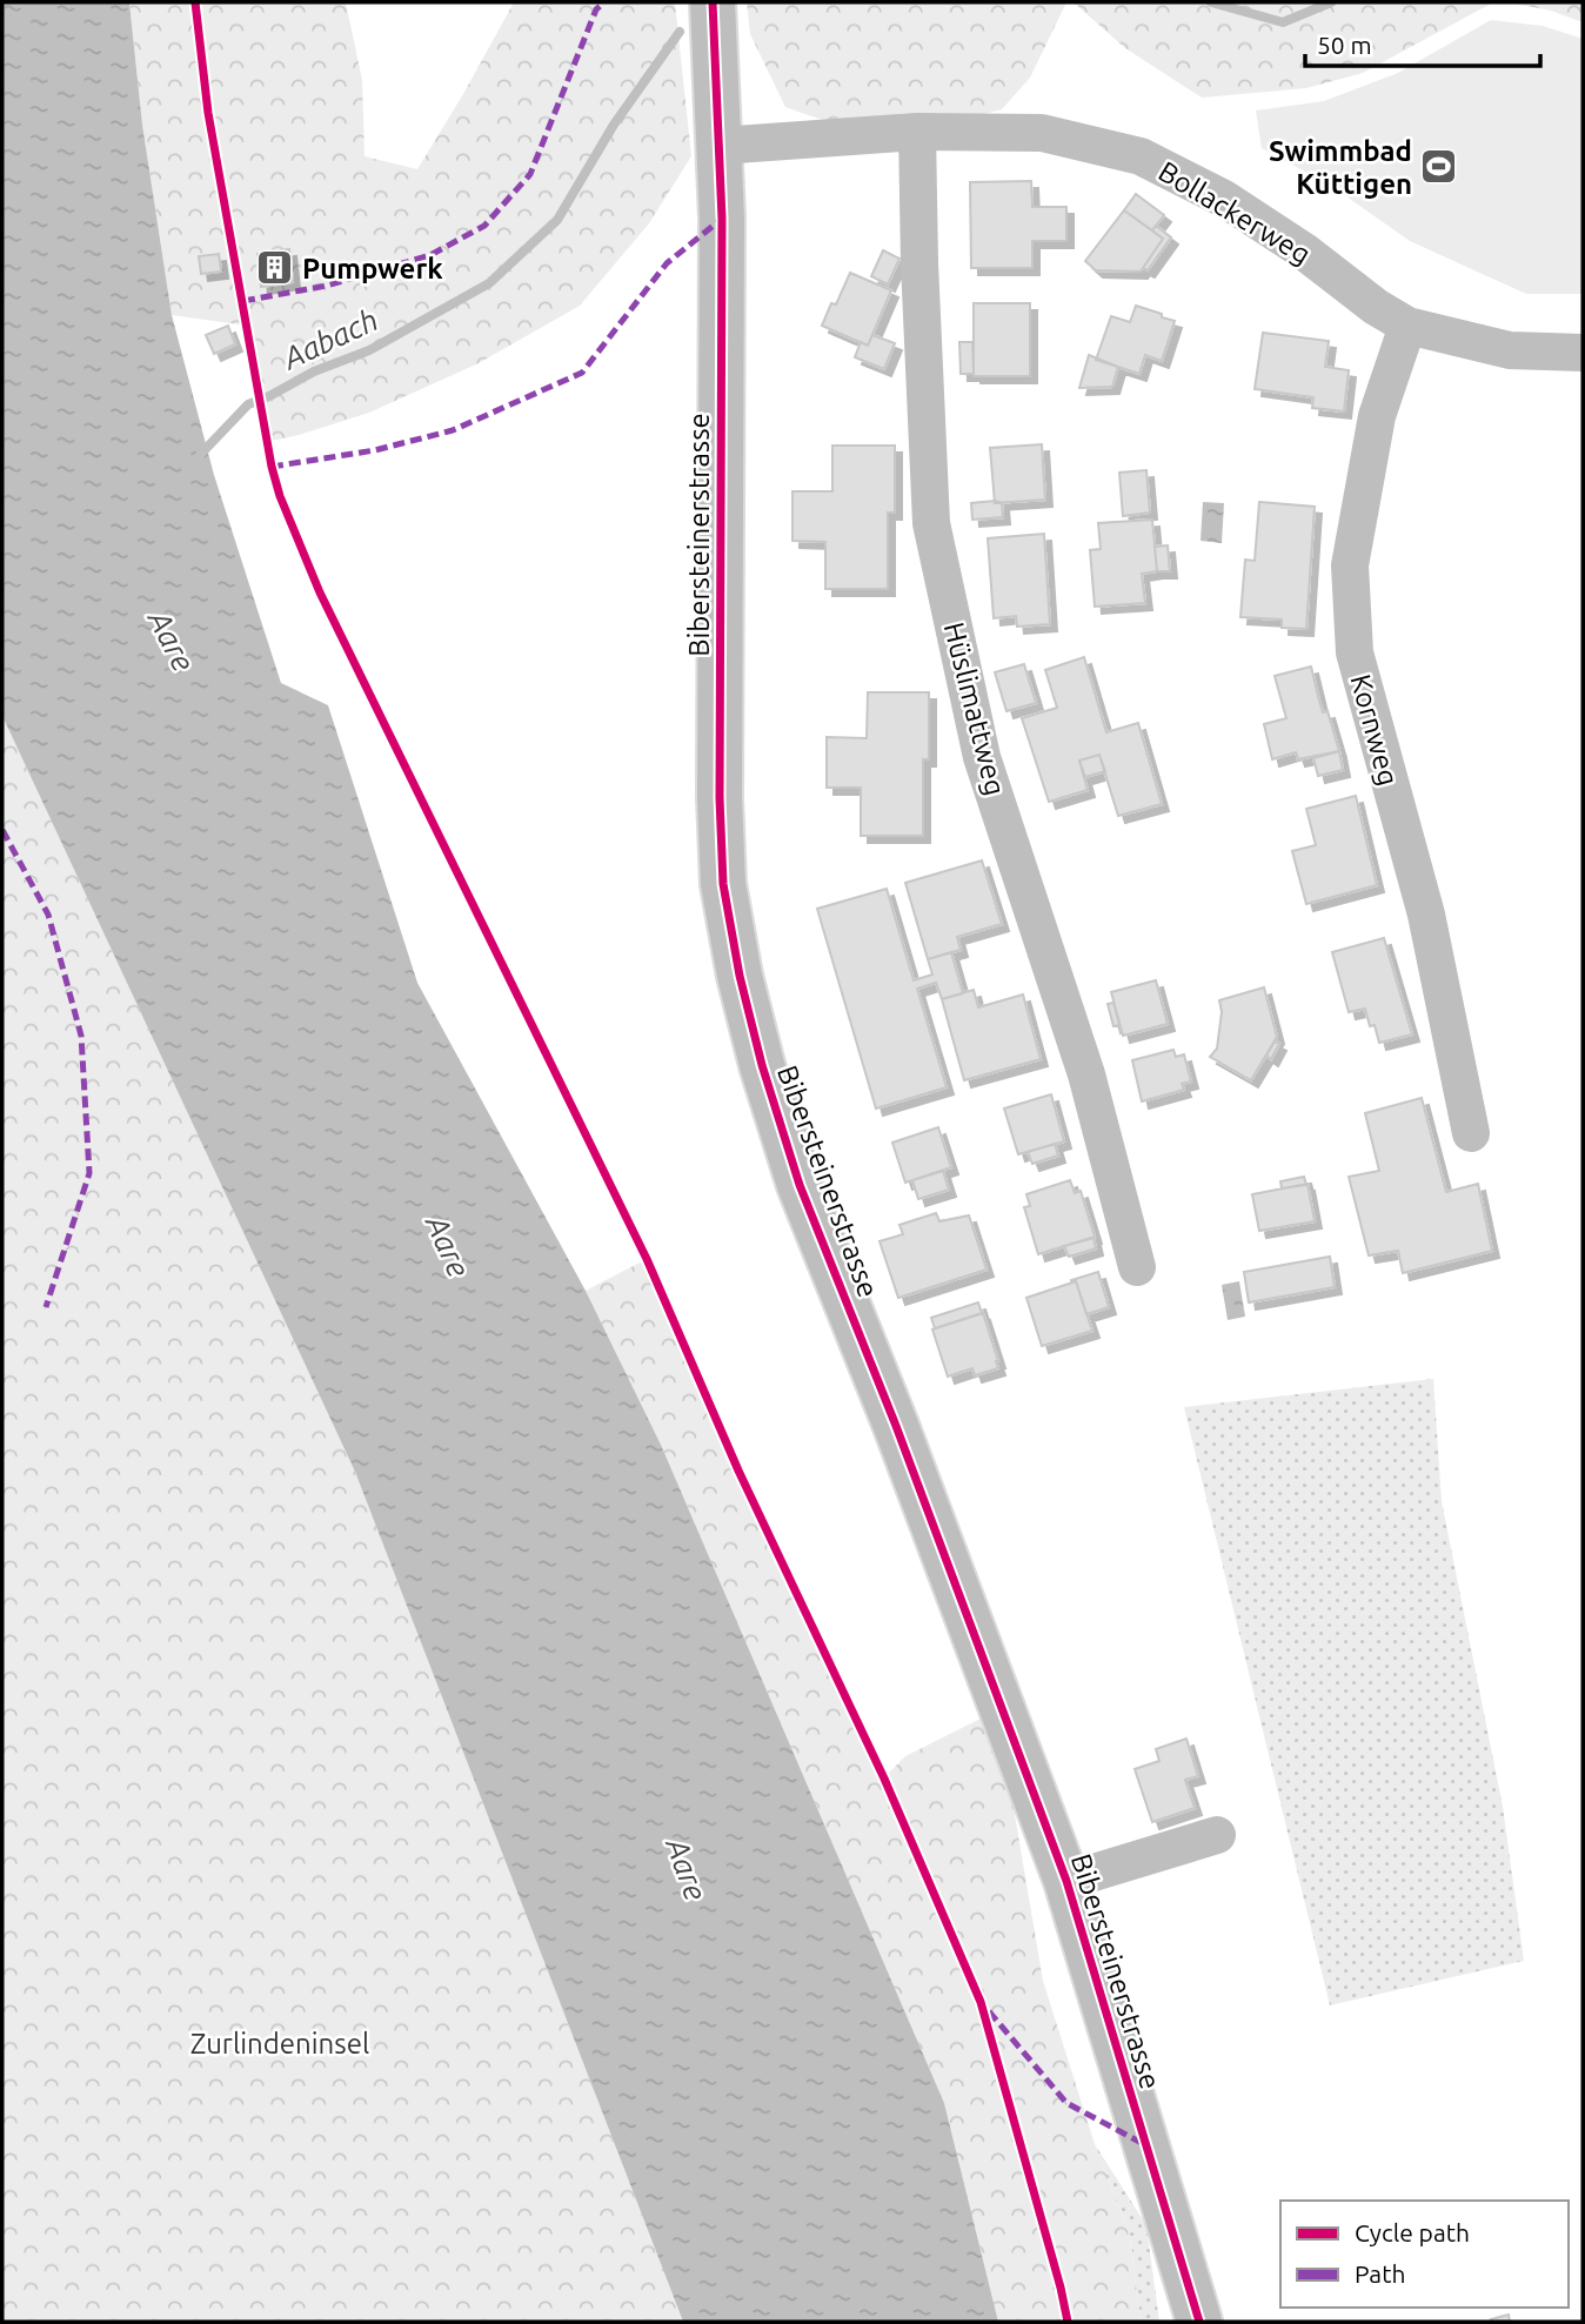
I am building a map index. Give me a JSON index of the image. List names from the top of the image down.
{
  "streets": {
    "main road": ["Bibersteinerstrasse"],
    "street": ["Bollackerweg", "Hüslimattweg", "Kornweg"]
  },
  "crossings": [
    ["Bollackerweg", "Bibersteinerstrasse"],
    ["Bollackerweg", "Hüslimattweg"],
    ["Bollackerweg", "Kornweg"]
  ],
  "water": ["Aabach", "Aare"],
  "parks": ["Zurlindeninsel"],
  "places": {
    "sports": ["Swimmbad Küttigen"],
    "building": ["Pumpwerk"]
  },
  "legend": ["Cycle path", "Path"],
  "scale_bar": "50 m"
}
